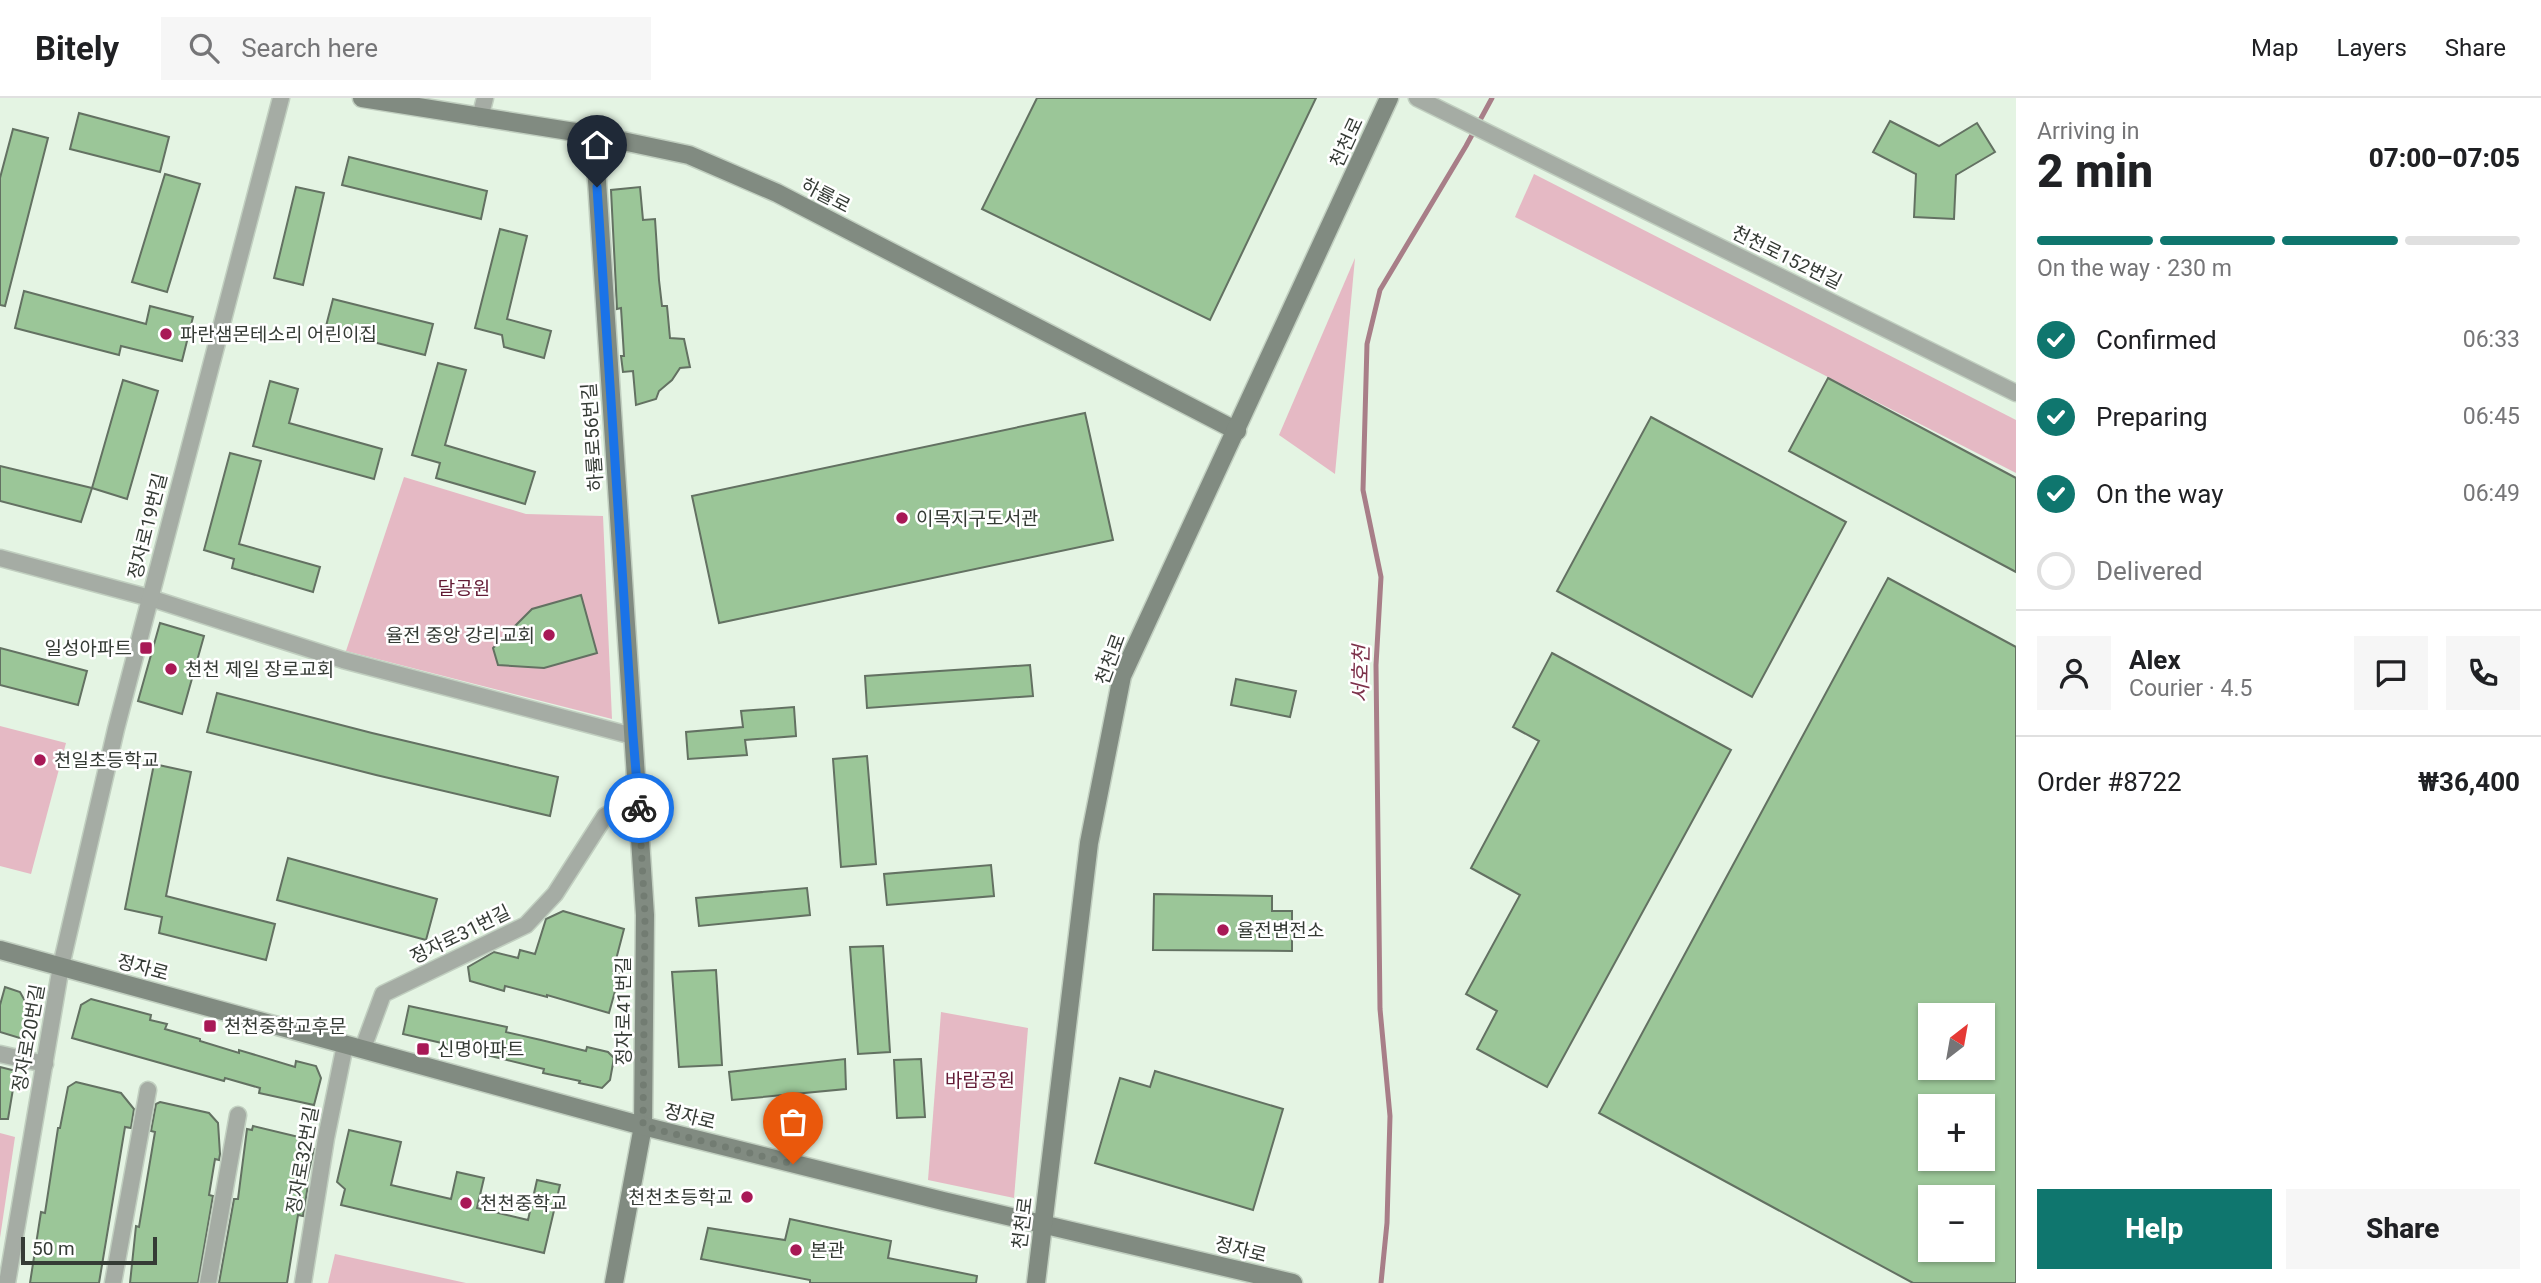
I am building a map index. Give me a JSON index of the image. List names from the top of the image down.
{
  "streets": {
    "street": [
      "천천로",
      "하률로",
      "천천로152번길",
      "하률로56번길",
      "정자로19번길",
      "정자로31번길",
      "정자로",
      "정자로41번길",
      "정자로20번길",
      "정자로32번길"
    ]
  },
  "crossings": [
    ["천천로", "하률로"],
    ["천천로", "정자로"],
    ["하률로", "하률로56번길"],
    ["하률로56번길", "정자로41번길"],
    ["정자로19번길", "정자로"],
    ["정자로19번길", "정자로20번길"],
    ["정자로31번길", "정자로"],
    ["정자로31번길", "정자로41번길"],
    ["정자로31번길", "정자로32번길"],
    ["정자로", "정자로41번길"],
    ["정자로", "정자로20번길"],
    ["정자로", "정자로32번길"]
  ],
  "water": ["서호천"],
  "parks": ["달공원", "바람공원"],
  "places": {
    "other": [
      "파란샘몬테소리 어린이집",
      "이목지구도서관",
      "율전 중앙 강리교회",
      "천천 제일 장로교회",
      "천일초등학교",
      "율전변전소",
      "천천초등학교",
      "천천중학교",
      "본관"
    ],
    "transit": ["일성아파트", "천천중학교후문", "신명아파트"]
  },
  "scale_bar": "50 m",
  "north": "top right",
  "page": {
    "header": "Bitely",
    "search": "Search here",
    "nav": ["Map", "Layers", "Share"],
    "heading": ["2 min", "Arriving in", "07:00–07:05"],
    "panel": [
      "Alex",
      "Courier · 4.5",
      "Order #8722",
      "₩36,400"
    ],
    "bar": "On the way · 230 m",
    "list": [
      ["Confirmed", "06:33"],
      ["Preparing", "06:45"],
      ["On the way", "06:49"],
      "Delivered"
    ],
    "map_buttons": ["+", "−"],
    "buttons": ["Help", "Share"],
    "scale": "50 m"
  }
}
